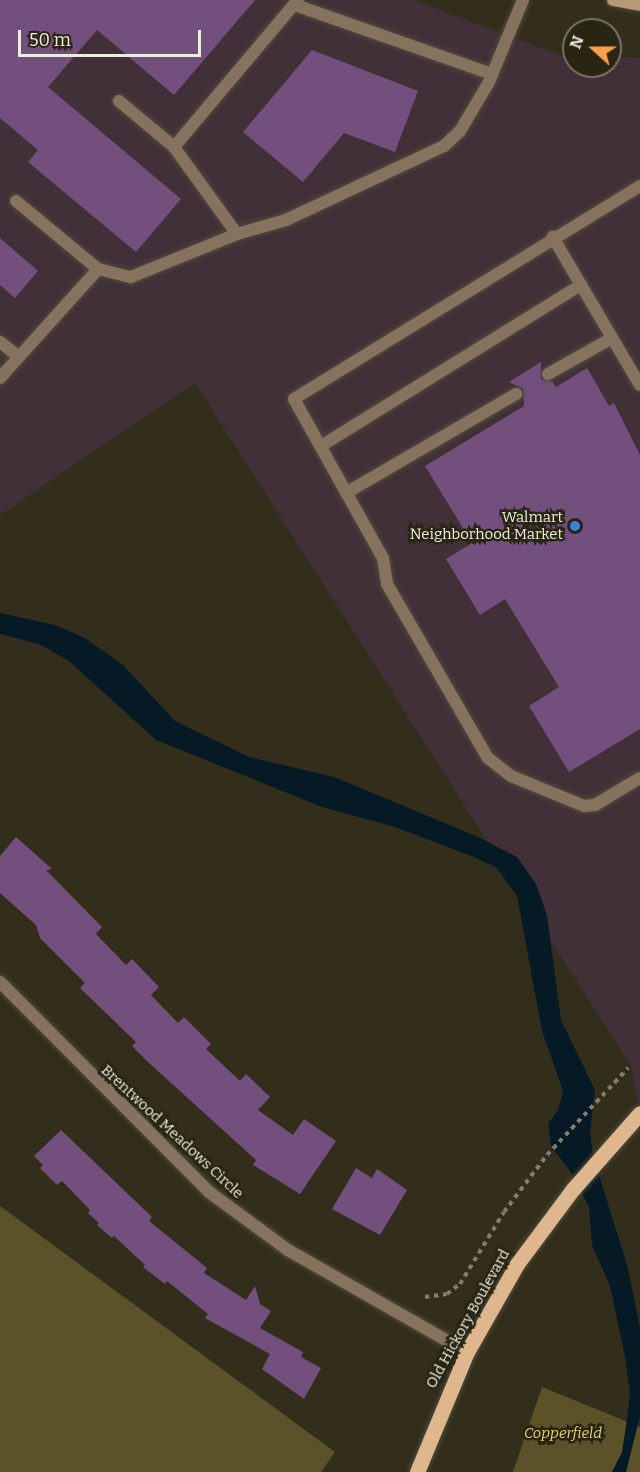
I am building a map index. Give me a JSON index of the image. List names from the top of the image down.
{
  "streets": {
    "main road": ["Old Hickory Boulevard"],
    "street": ["Brentwood Meadows Circle"]
  },
  "crossings": [
    ["Brentwood Meadows Circle", "Old Hickory Boulevard"]
  ],
  "parks": ["Copperfield"],
  "places": ["Walmart Neighborhood Market"],
  "scale_bar": "50 m",
  "north": "left"
}
